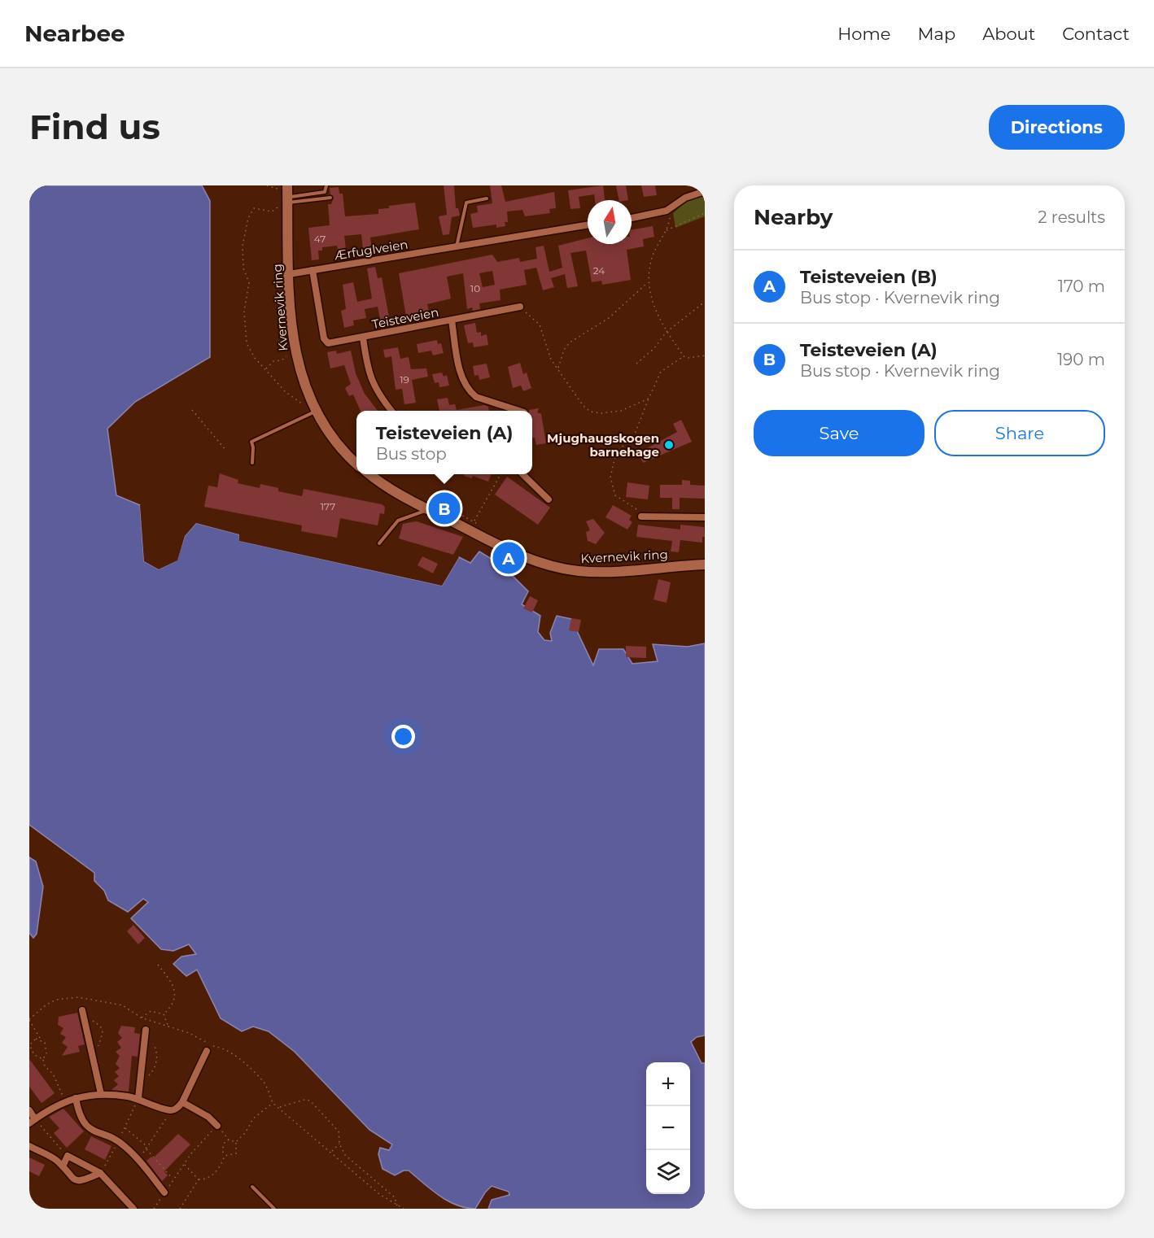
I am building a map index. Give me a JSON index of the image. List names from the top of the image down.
{
  "streets": {
    "main road": ["Kvernevik ring"],
    "street": ["Ærfuglveien", "Teisteveien"]
  },
  "crossings": [
    ["Ærfuglveien", "Kvernevik ring"],
    ["Ærfuglveien", "Teisteveien"]
  ],
  "places": ["Mjughaugskogen barnehage"],
  "house_numbers": [
    "47",
    "24",
    "10",
    "19",
    "177"
  ],
  "north": "top",
  "page": {
    "header": "Nearbee",
    "nav": [
      "Home",
      "Map",
      "About",
      "Contact"
    ],
    "buttons": [
      "Directions",
      ["Save", "Share"]
    ],
    "title": "Find us",
    "heading": ["Nearby", "2 results"],
    "list": [
      {
        "mark": "A",
        "name": "Teisteveien (B)",
        "note": "Bus stop · Kvernevik ring",
        "value": "170 m"
      },
      {
        "mark": "B",
        "name": "Teisteveien (A)",
        "note": "Bus stop · Kvernevik ring",
        "value": "190 m"
      }
    ],
    "popup": ["Teisteveien (A)", "Bus stop"],
    "pins": ["B", "A"],
    "map_buttons": ["+", "−"]
  }
}
